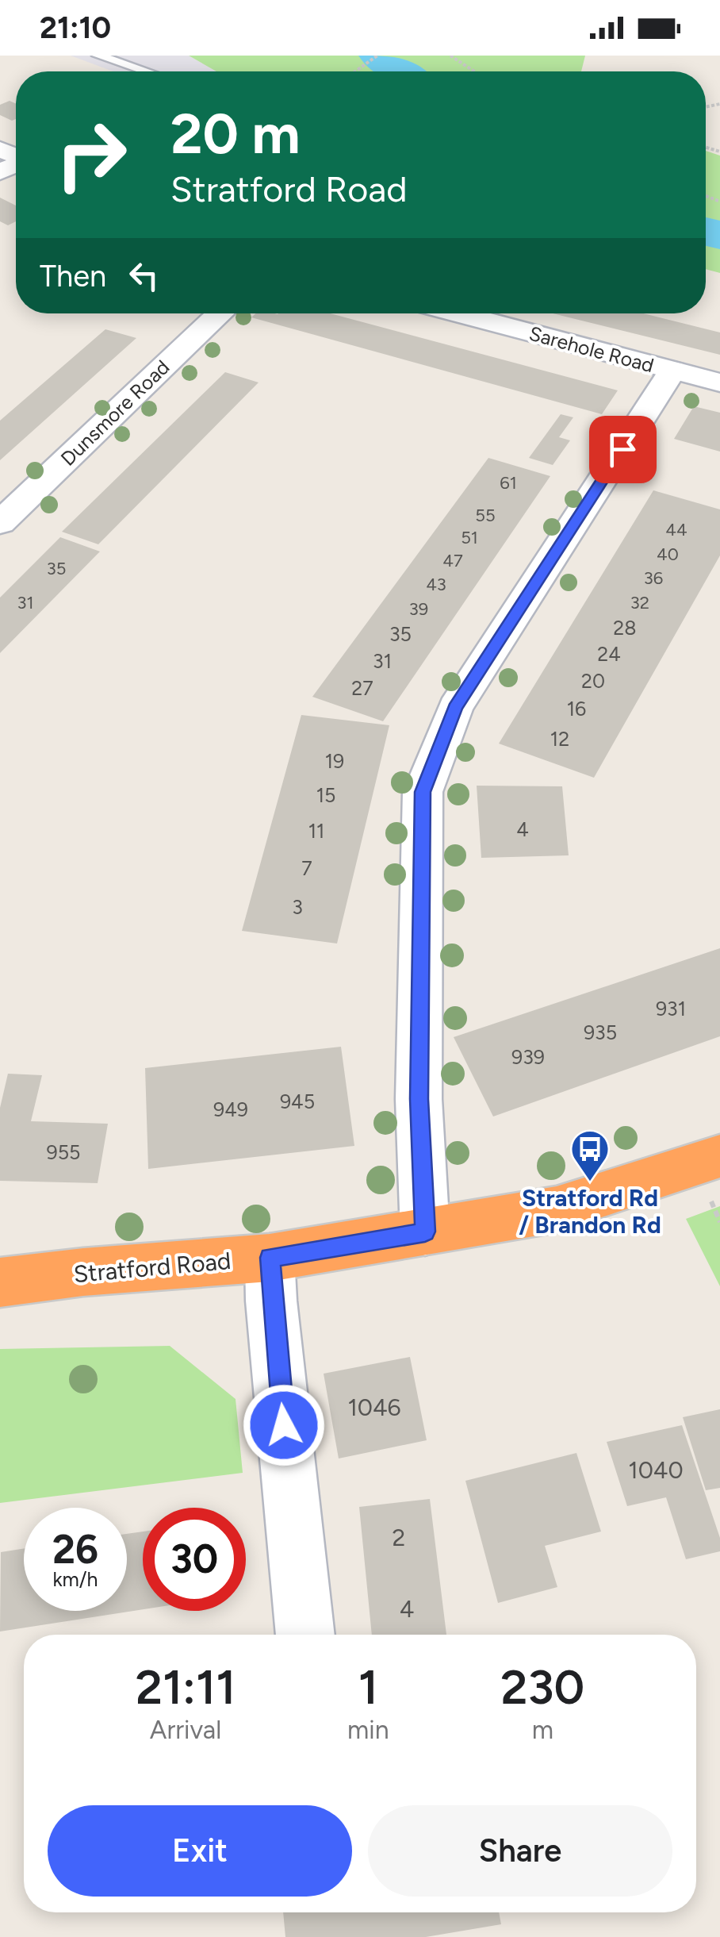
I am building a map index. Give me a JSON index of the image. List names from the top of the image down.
{
  "streets": {
    "highway": ["Stratford Road"],
    "street": ["Sarehole Road", "Dunsmore Road"]
  },
  "places": {
    "bus stop": ["Stratford Rd / Brandon Rd"]
  },
  "house_numbers": [
    "61",
    "55",
    "44",
    "51",
    "40",
    "47",
    "35",
    "36",
    "43",
    "31",
    "32",
    "39",
    "28",
    "35",
    "24",
    "31",
    "20",
    "27",
    "16",
    "12",
    "19",
    "15",
    "4",
    "11",
    "7",
    "3",
    "931",
    "935",
    "939",
    "945",
    "949",
    "955",
    "1046",
    "1040",
    "2",
    "4"
  ],
  "page": {
    "status": "21:10",
    "turn": ["20 m", "Stratford Road"],
    "then": "Then",
    "speed": "26 km/h",
    "limit": "30",
    "eta": [
      "21:11",
      "Arrival",
      "1",
      "min",
      "230",
      "m"
    ],
    "buttons": ["Exit", "Share"]
  }
}
